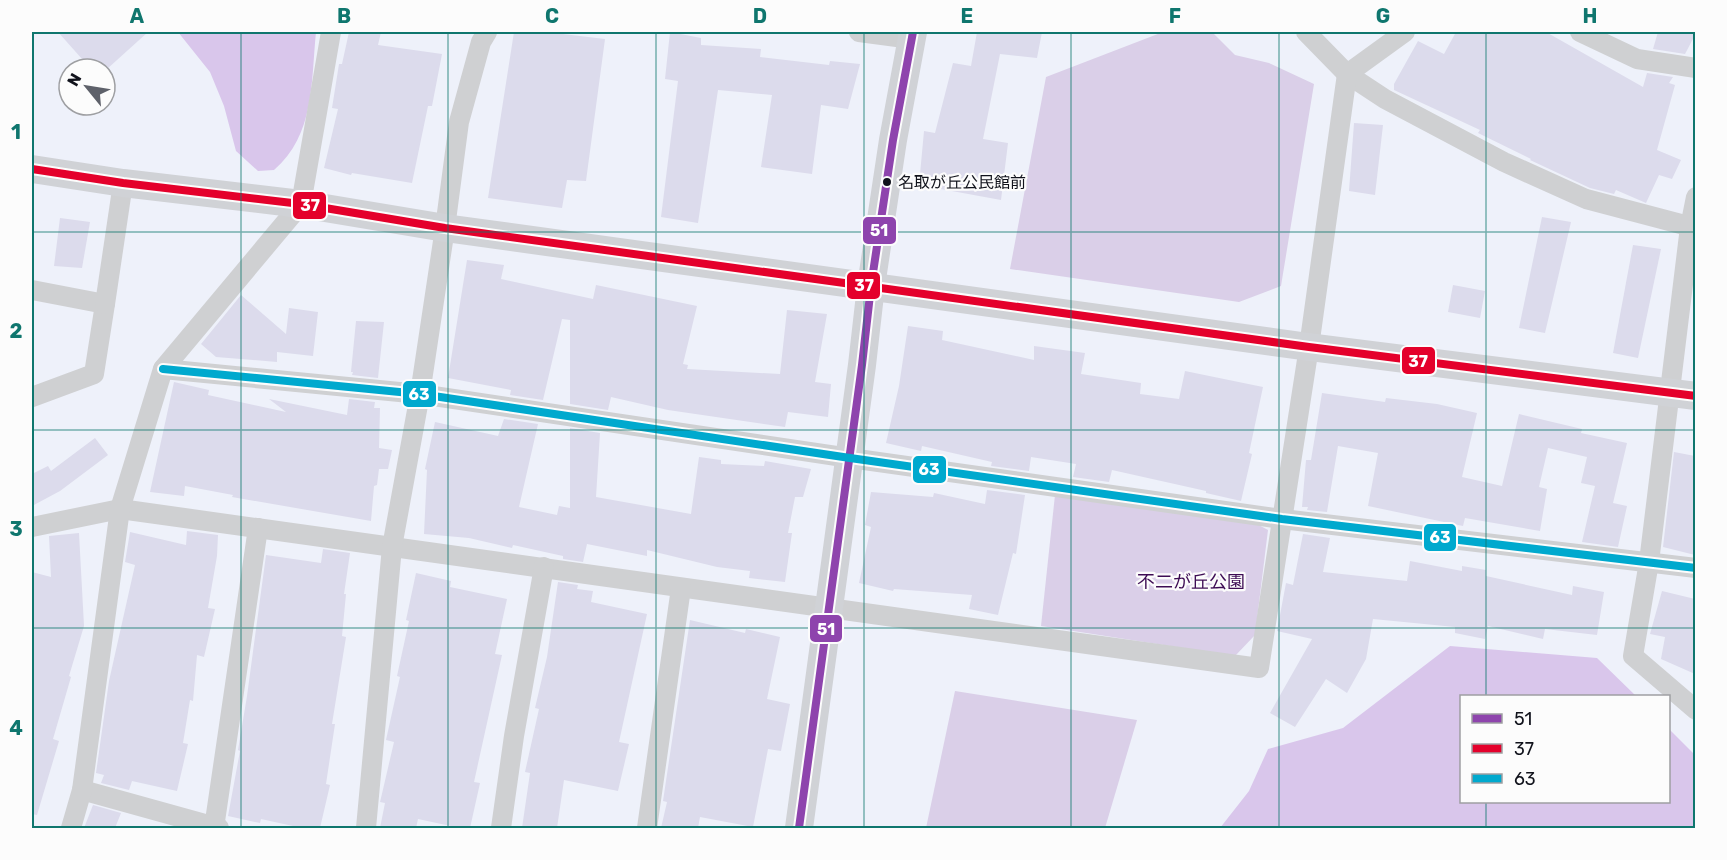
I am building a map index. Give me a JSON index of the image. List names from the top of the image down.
{
  "parks": ["不二が丘公園"],
  "places": ["名取が丘公民館前"],
  "lines": ["transit line 51", "transit line 37", "transit line 63"],
  "legend": ["51", "37", "63"],
  "north": "top left",
  "grid": {
    "columns": [
      "A",
      "B",
      "C",
      "D",
      "E",
      "F",
      "G",
      "H"
    ],
    "rows": [
      "1",
      "2",
      "3",
      "4"
    ]
  }
}
